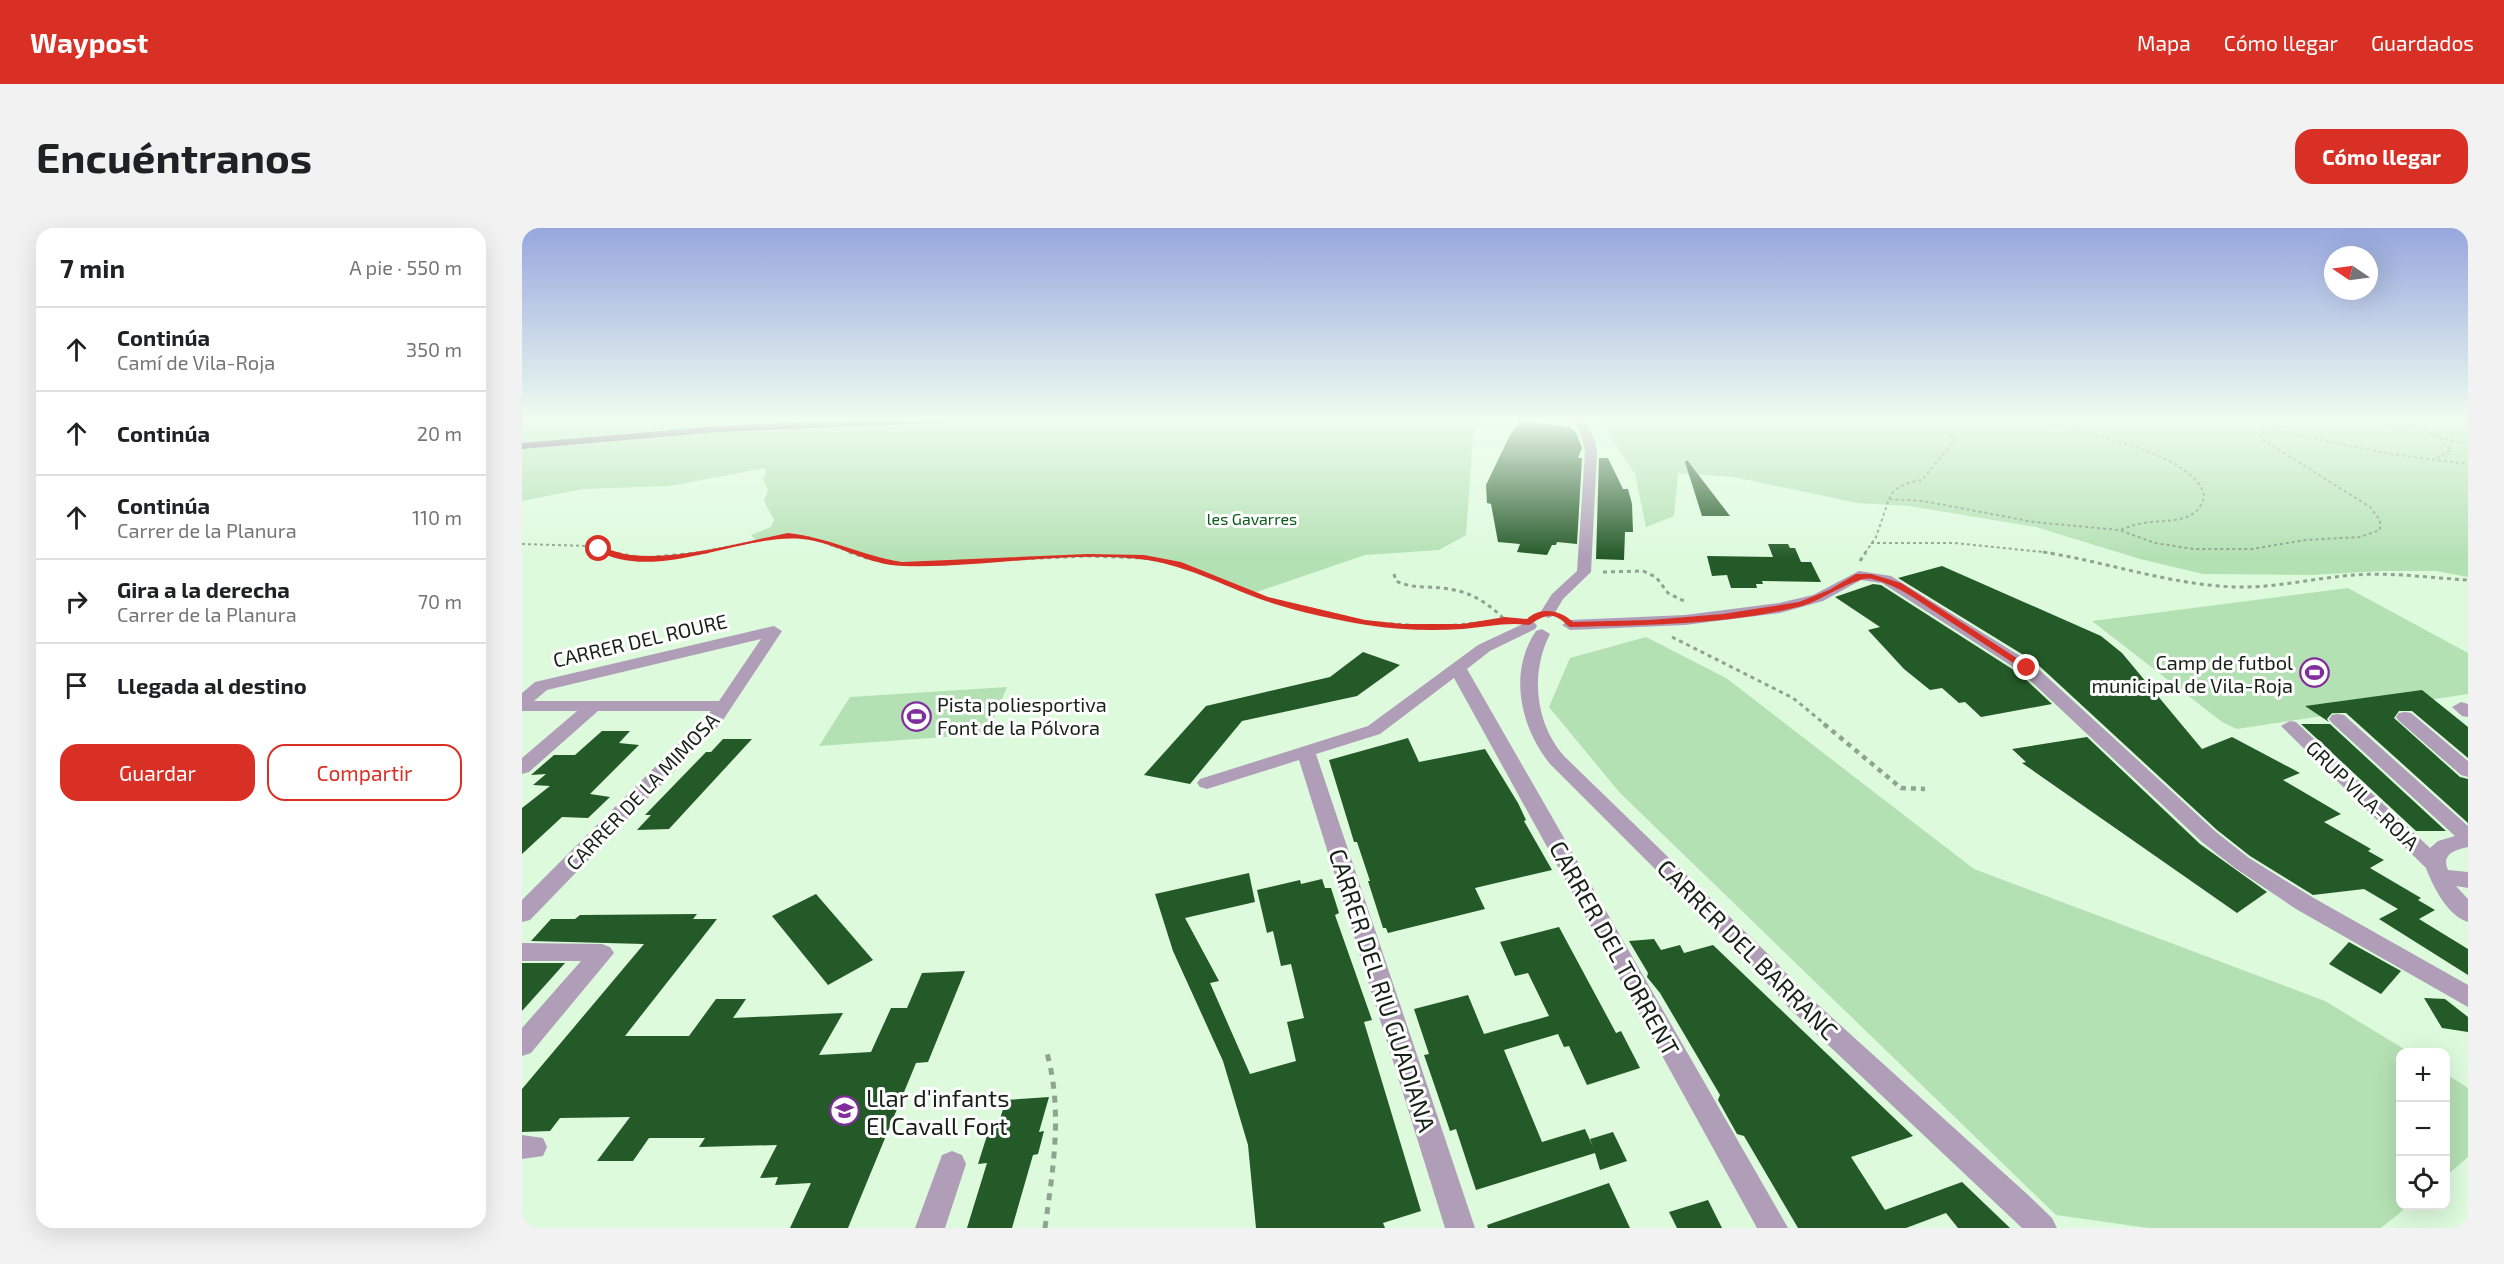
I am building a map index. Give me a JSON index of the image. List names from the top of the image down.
{
  "streets": {
    "street": [
      "CARRER DEL ROURE",
      "CARRER DE LA MIMOSA",
      "GRUP VILA-ROJA",
      "CARRER DEL TORRENT",
      "CARRER DEL BARRANC",
      "CARRER DEL RIU GUADIANA"
    ]
  },
  "crossings": [
    ["CARRER DEL ROURE", "CARRER DE LA MIMOSA"]
  ],
  "parks": ["les Gavarres"],
  "places": {
    "sports": ["Camp de futbol municipal de Vila-Roja", "Pista poliesportiva Font de la Pólvora"],
    "school or university": ["Llar d'infants El Cavall Fort"]
  },
  "north": "left",
  "page": {
    "header": "Waypost",
    "nav": ["Mapa", "Cómo llegar", "Guardados"],
    "buttons": [
      "Cómo llegar",
      ["Guardar", "Compartir"]
    ],
    "title": "Encuéntranos",
    "heading": ["7 min", "A pie · 550 m"],
    "list": [
      ["Continúa", "Camí de Vila-Roja", "350 m"],
      ["Continúa", "20 m"],
      ["Continúa", "Carrer de la Planura", "110 m"],
      ["Gira a la derecha", "Carrer de la Planura", "70 m"],
      "Llegada al destino"
    ],
    "map_buttons": ["+", "−"]
  }
}
